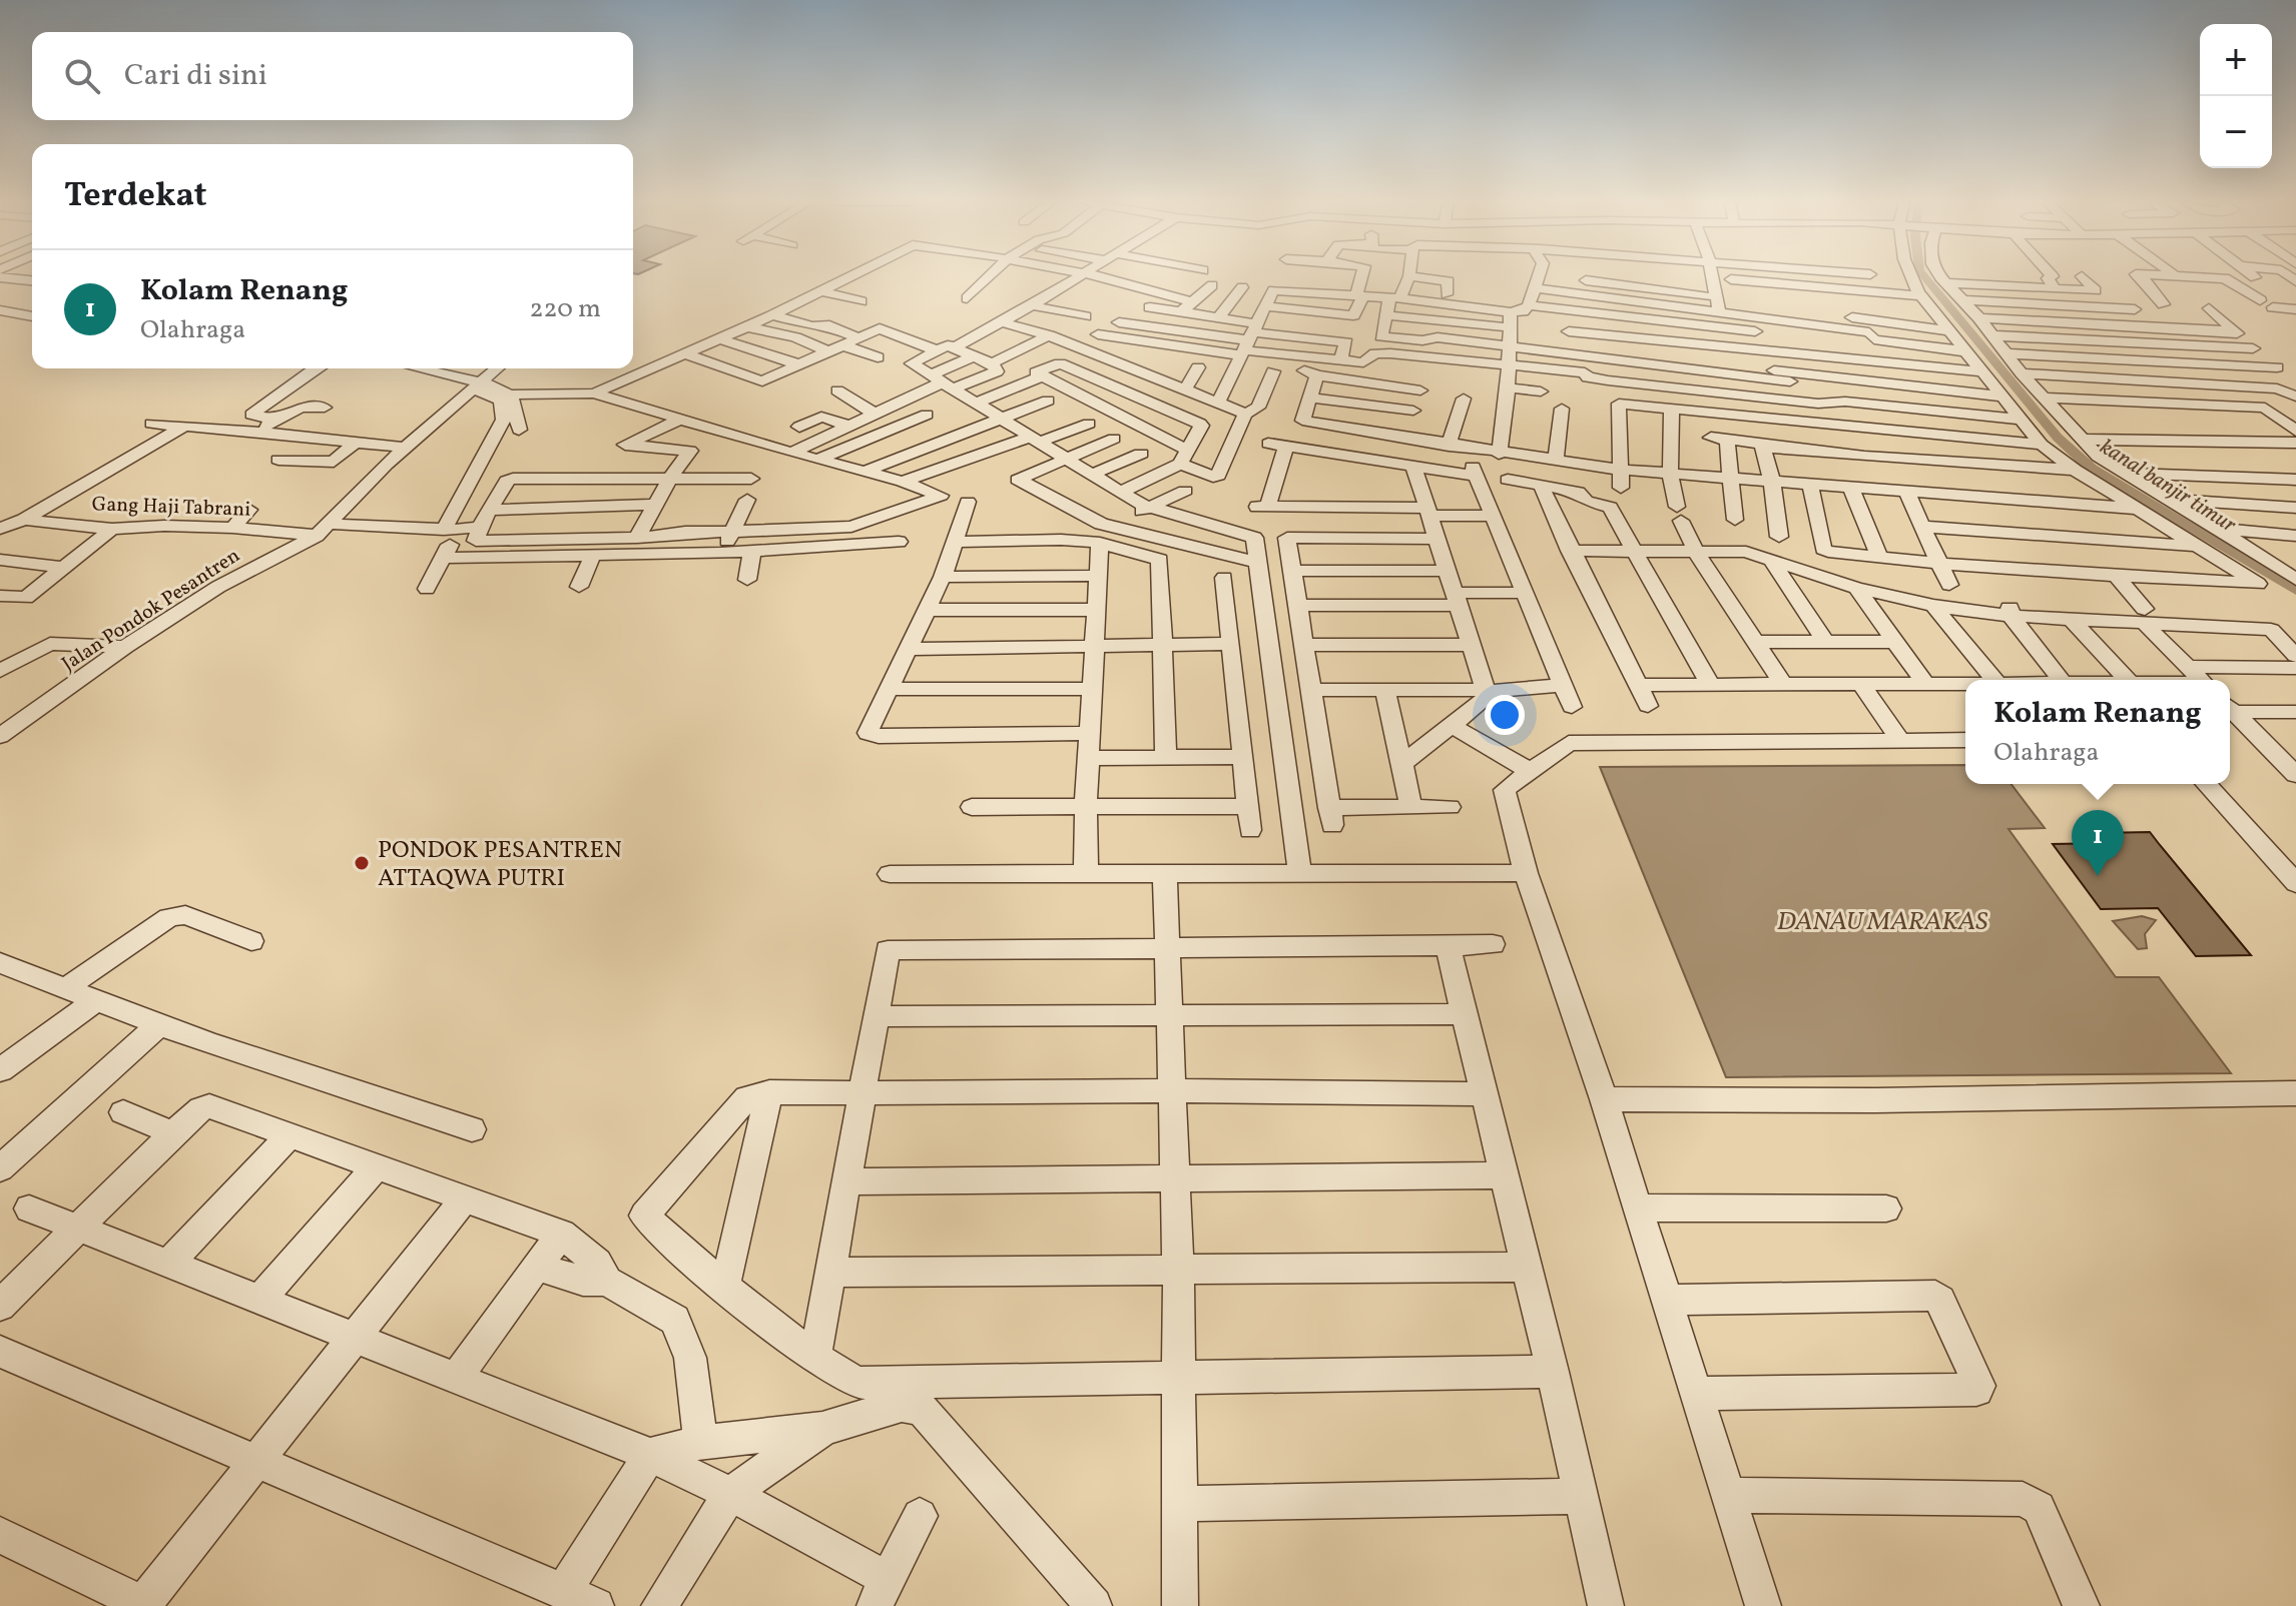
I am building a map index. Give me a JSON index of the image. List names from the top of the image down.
{
  "streets": {
    "street": ["Gang Haji Tabrani", "Jalan Pondok Pesantren"]
  },
  "crossings": [
    ["Gang Haji Tabrani", "Jalan Pondok Pesantren"]
  ],
  "water": ["kanal banjir timur", "DANAU MARAKAS"],
  "places": ["PONDOK PESANTREN ATTAQWA PUTRI"],
  "page": {
    "map_buttons": ["+", "−"],
    "search": "Cari di sini",
    "heading": "Terdekat",
    "list": [
      {
        "mark": "1",
        "name": "Kolam Renang",
        "note": "Olahraga",
        "value": "220 m"
      }
    ],
    "popup": ["Kolam Renang", "Olahraga"],
    "pins": "1"
  }
}
